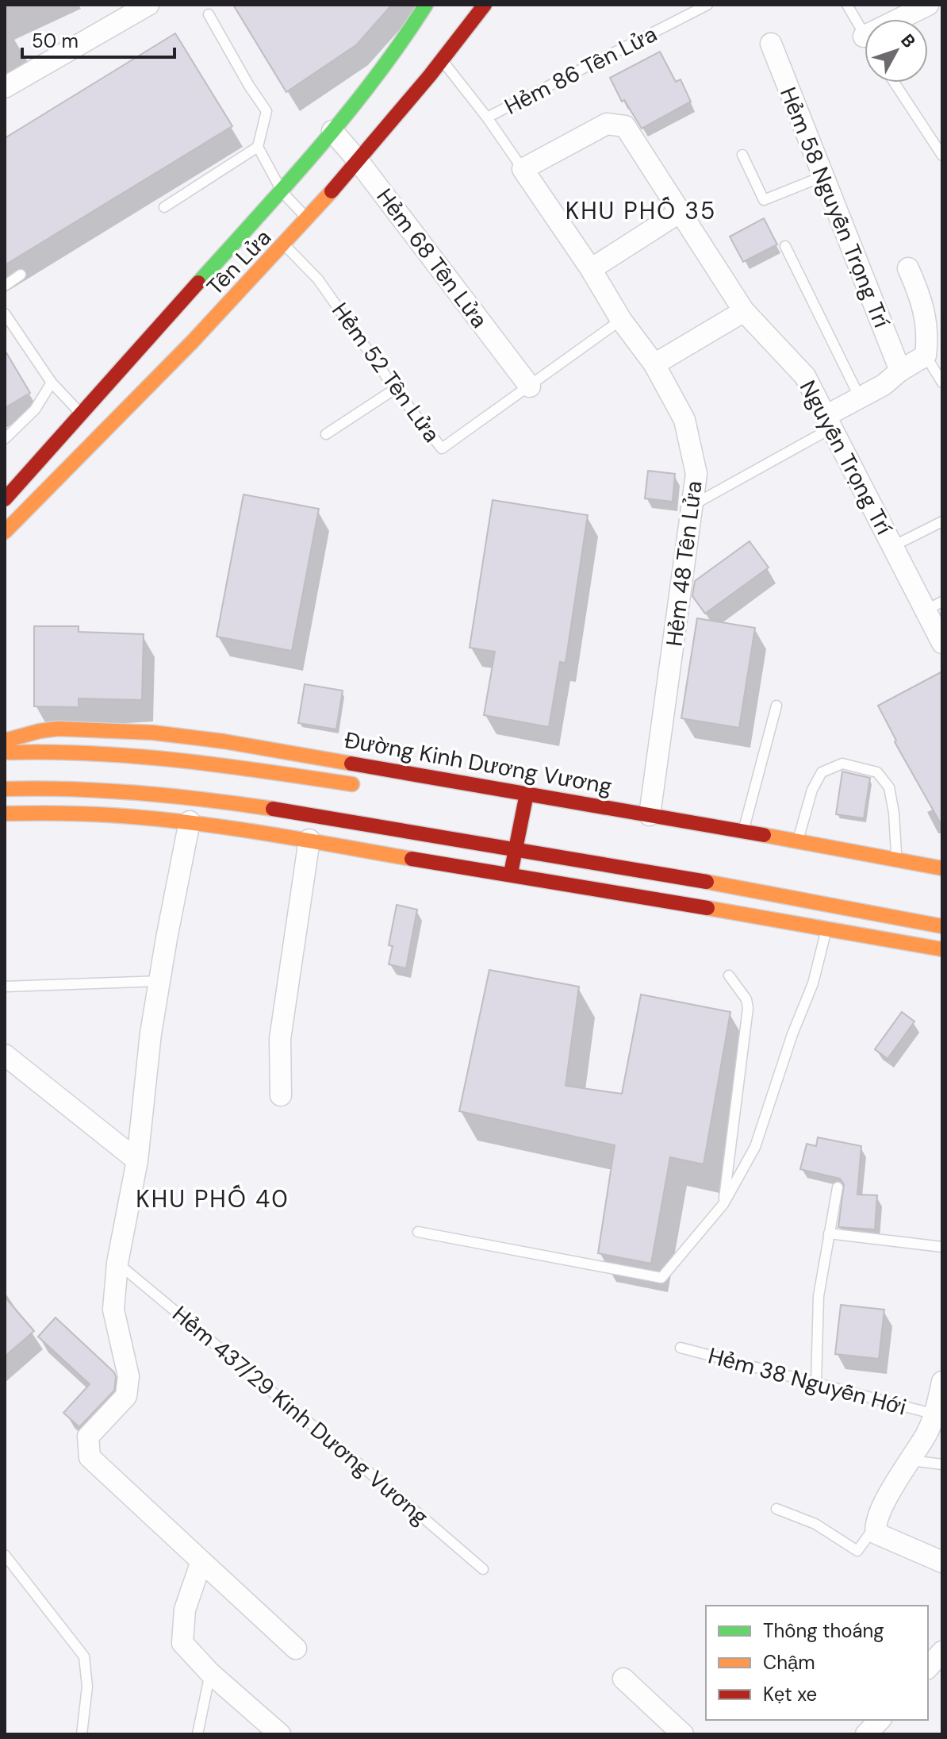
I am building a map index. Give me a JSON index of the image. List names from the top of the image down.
{
  "streets": {
    "main road": ["Tên Lửa", "Đường Kinh Dương Vương"],
    "street": [
      "Hẻm 58 Nguyễn Trọng Trí",
      "Hẻm 68 Tên Lửa",
      "Nguyễn Trọng Trí",
      "Hẻm 48 Tên Lửa"
    ],
    "lane": [
      "Hẻm 86 Tên Lửa",
      "Hẻm 52 Tên Lửa",
      "Hẻm 38 Nguyễn Hới",
      "Hẻm 437/29 Kinh Dương Vương"
    ]
  },
  "crossings": [
    ["Hẻm 86 Tên Lửa", "Tên Lửa"],
    ["Hẻm 86 Tên Lửa", "Nguyễn Trọng Trí"],
    ["Hẻm 86 Tên Lửa", "Hẻm 48 Tên Lửa"],
    ["Hẻm 68 Tên Lửa", "Tên Lửa"],
    ["Hẻm 68 Tên Lửa", "Hẻm 52 Tên Lửa"],
    ["Tên Lửa", "Hẻm 52 Tên Lửa"],
    ["Hẻm 52 Tên Lửa", "Hẻm 48 Tên Lửa"],
    ["Nguyễn Trọng Trí", "Hẻm 48 Tên Lửa"],
    ["Hẻm 48 Tên Lửa", "Đường Kinh Dương Vương"]
  ],
  "districts": ["KHU PHỐ 35", "KHU PHỐ 40"],
  "legend": ["Thông thoáng", "Chậm", "Kẹt xe"],
  "scale_bar": "50 m",
  "north": "top right"
}
